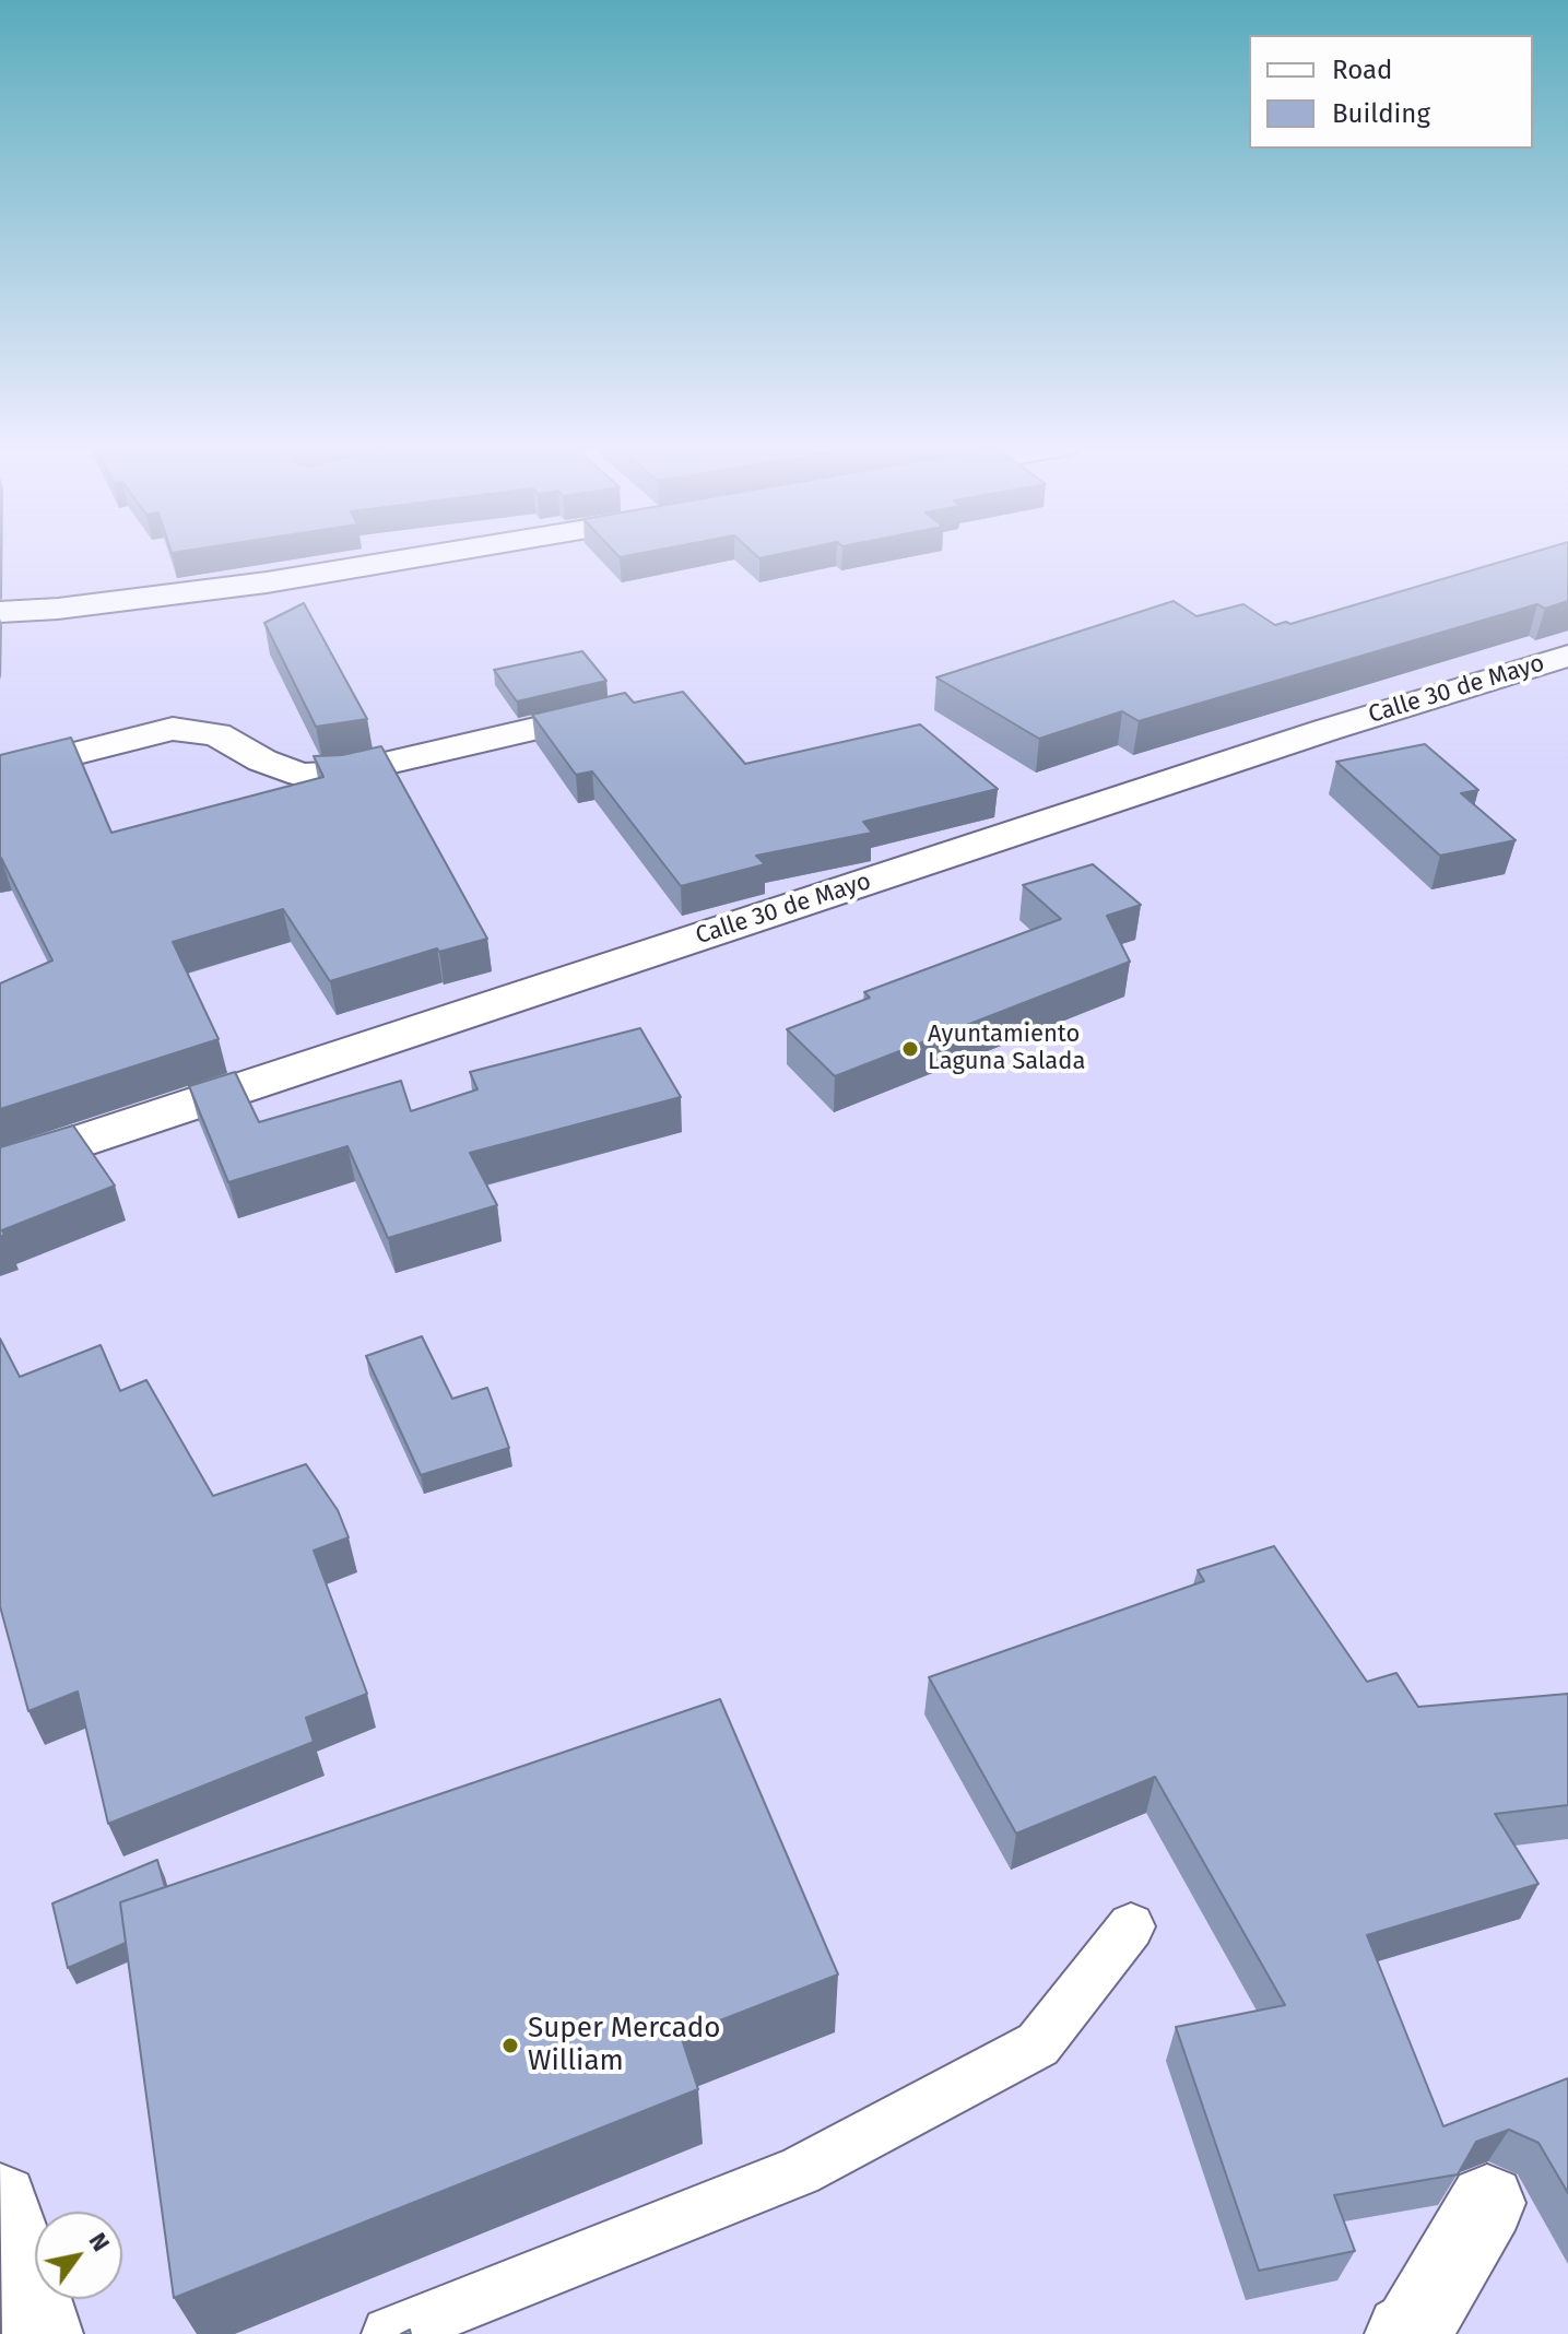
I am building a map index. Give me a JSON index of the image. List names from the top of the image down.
{
  "streets": {
    "street": ["Calle 30 de Mayo"]
  },
  "places": ["Ayuntamiento Laguna Salada", "Super Mercado William"],
  "legend": ["Road", "Building"],
  "north": "top right"
}
